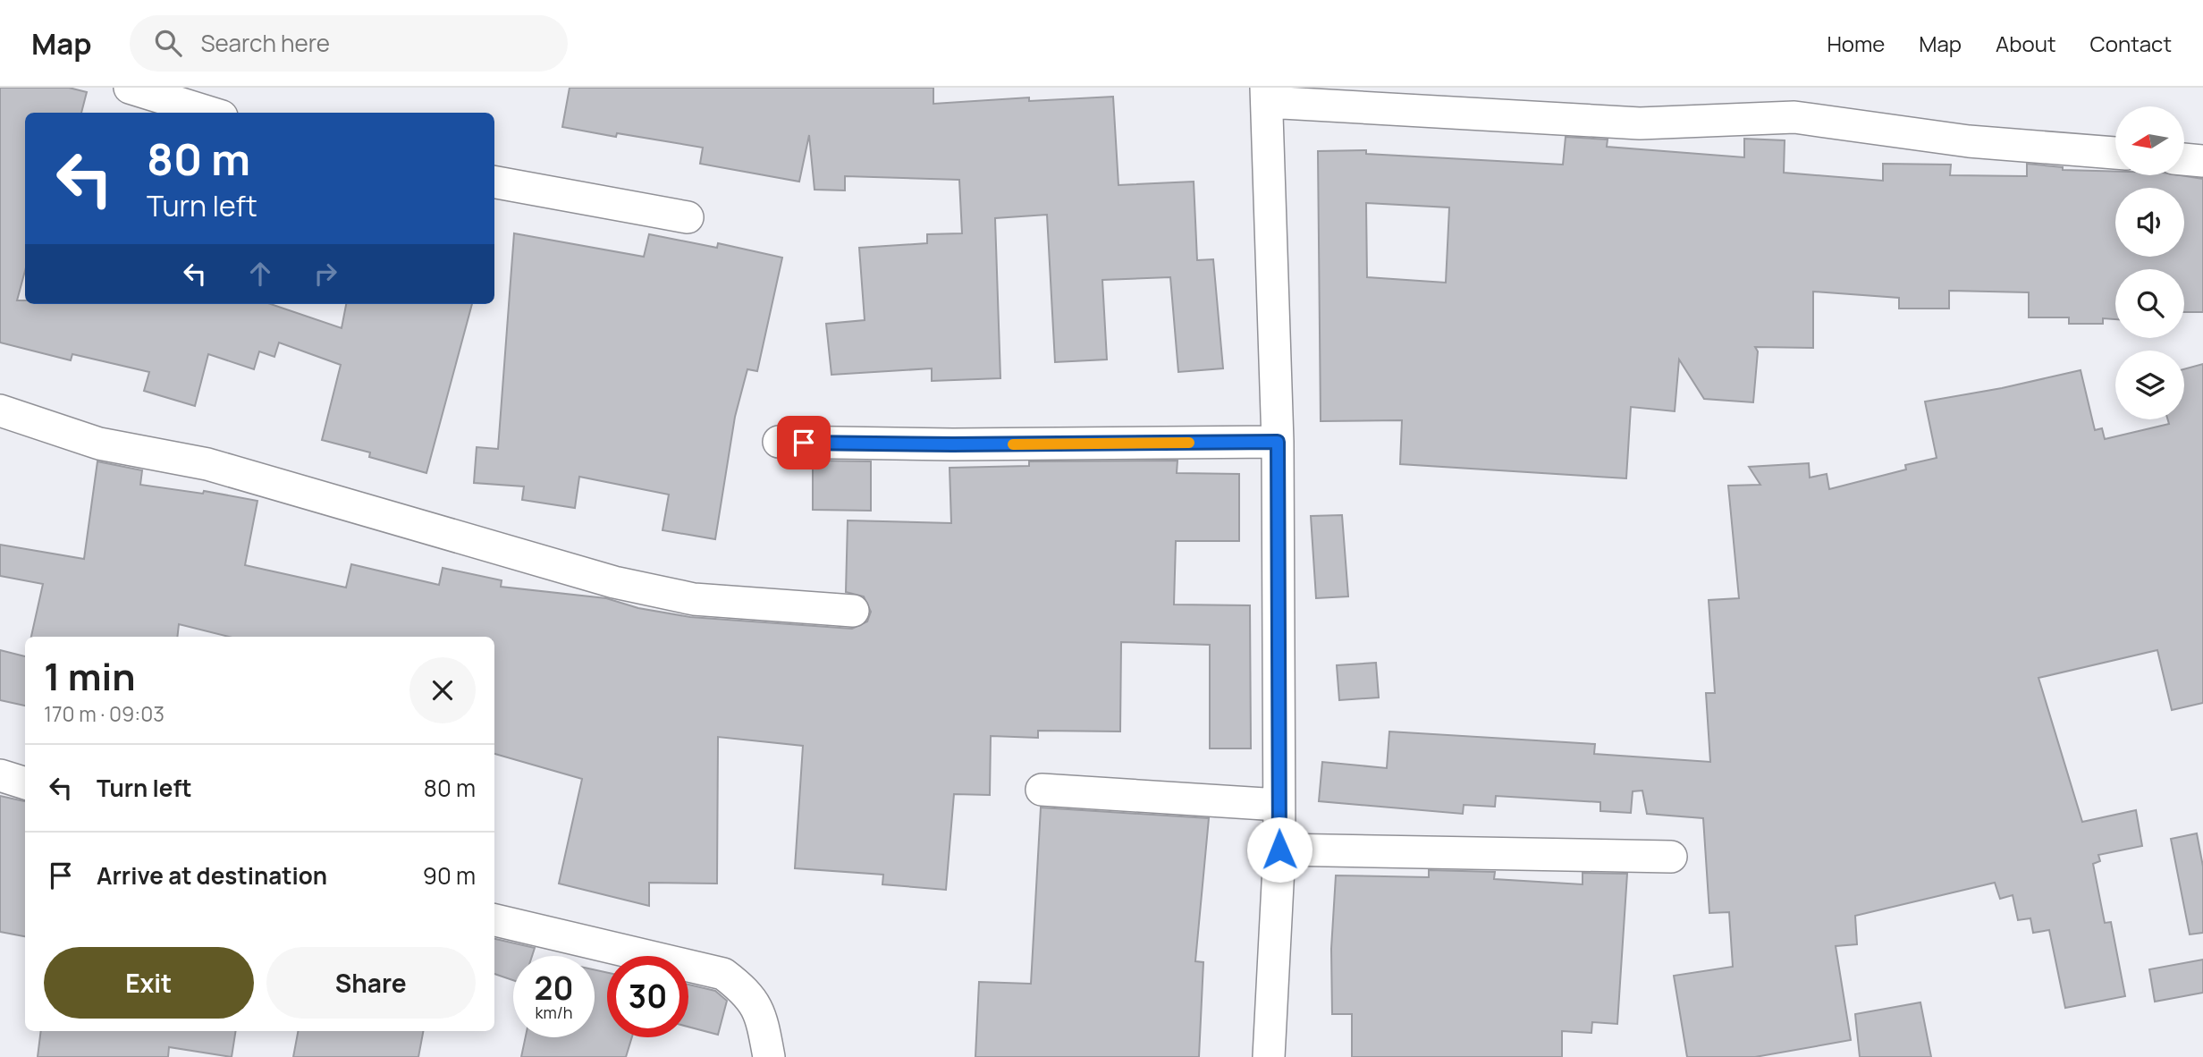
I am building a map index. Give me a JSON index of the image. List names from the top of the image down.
{
  "north": "left",
  "page": {
    "header": "Map",
    "search": "Search here",
    "nav": [
      "Home",
      "Map",
      "About",
      "Contact"
    ],
    "turn": ["80 m", "Turn left"],
    "heading": ["1 min", "170 m · 09:03"],
    "list": [
      {
        "name": "Turn left",
        "value": "80 m"
      },
      {
        "name": "Arrive at destination",
        "value": "90 m"
      }
    ],
    "buttons": ["Exit", "Share"],
    "speed": "20 km/h",
    "limit": "30"
  }
}
